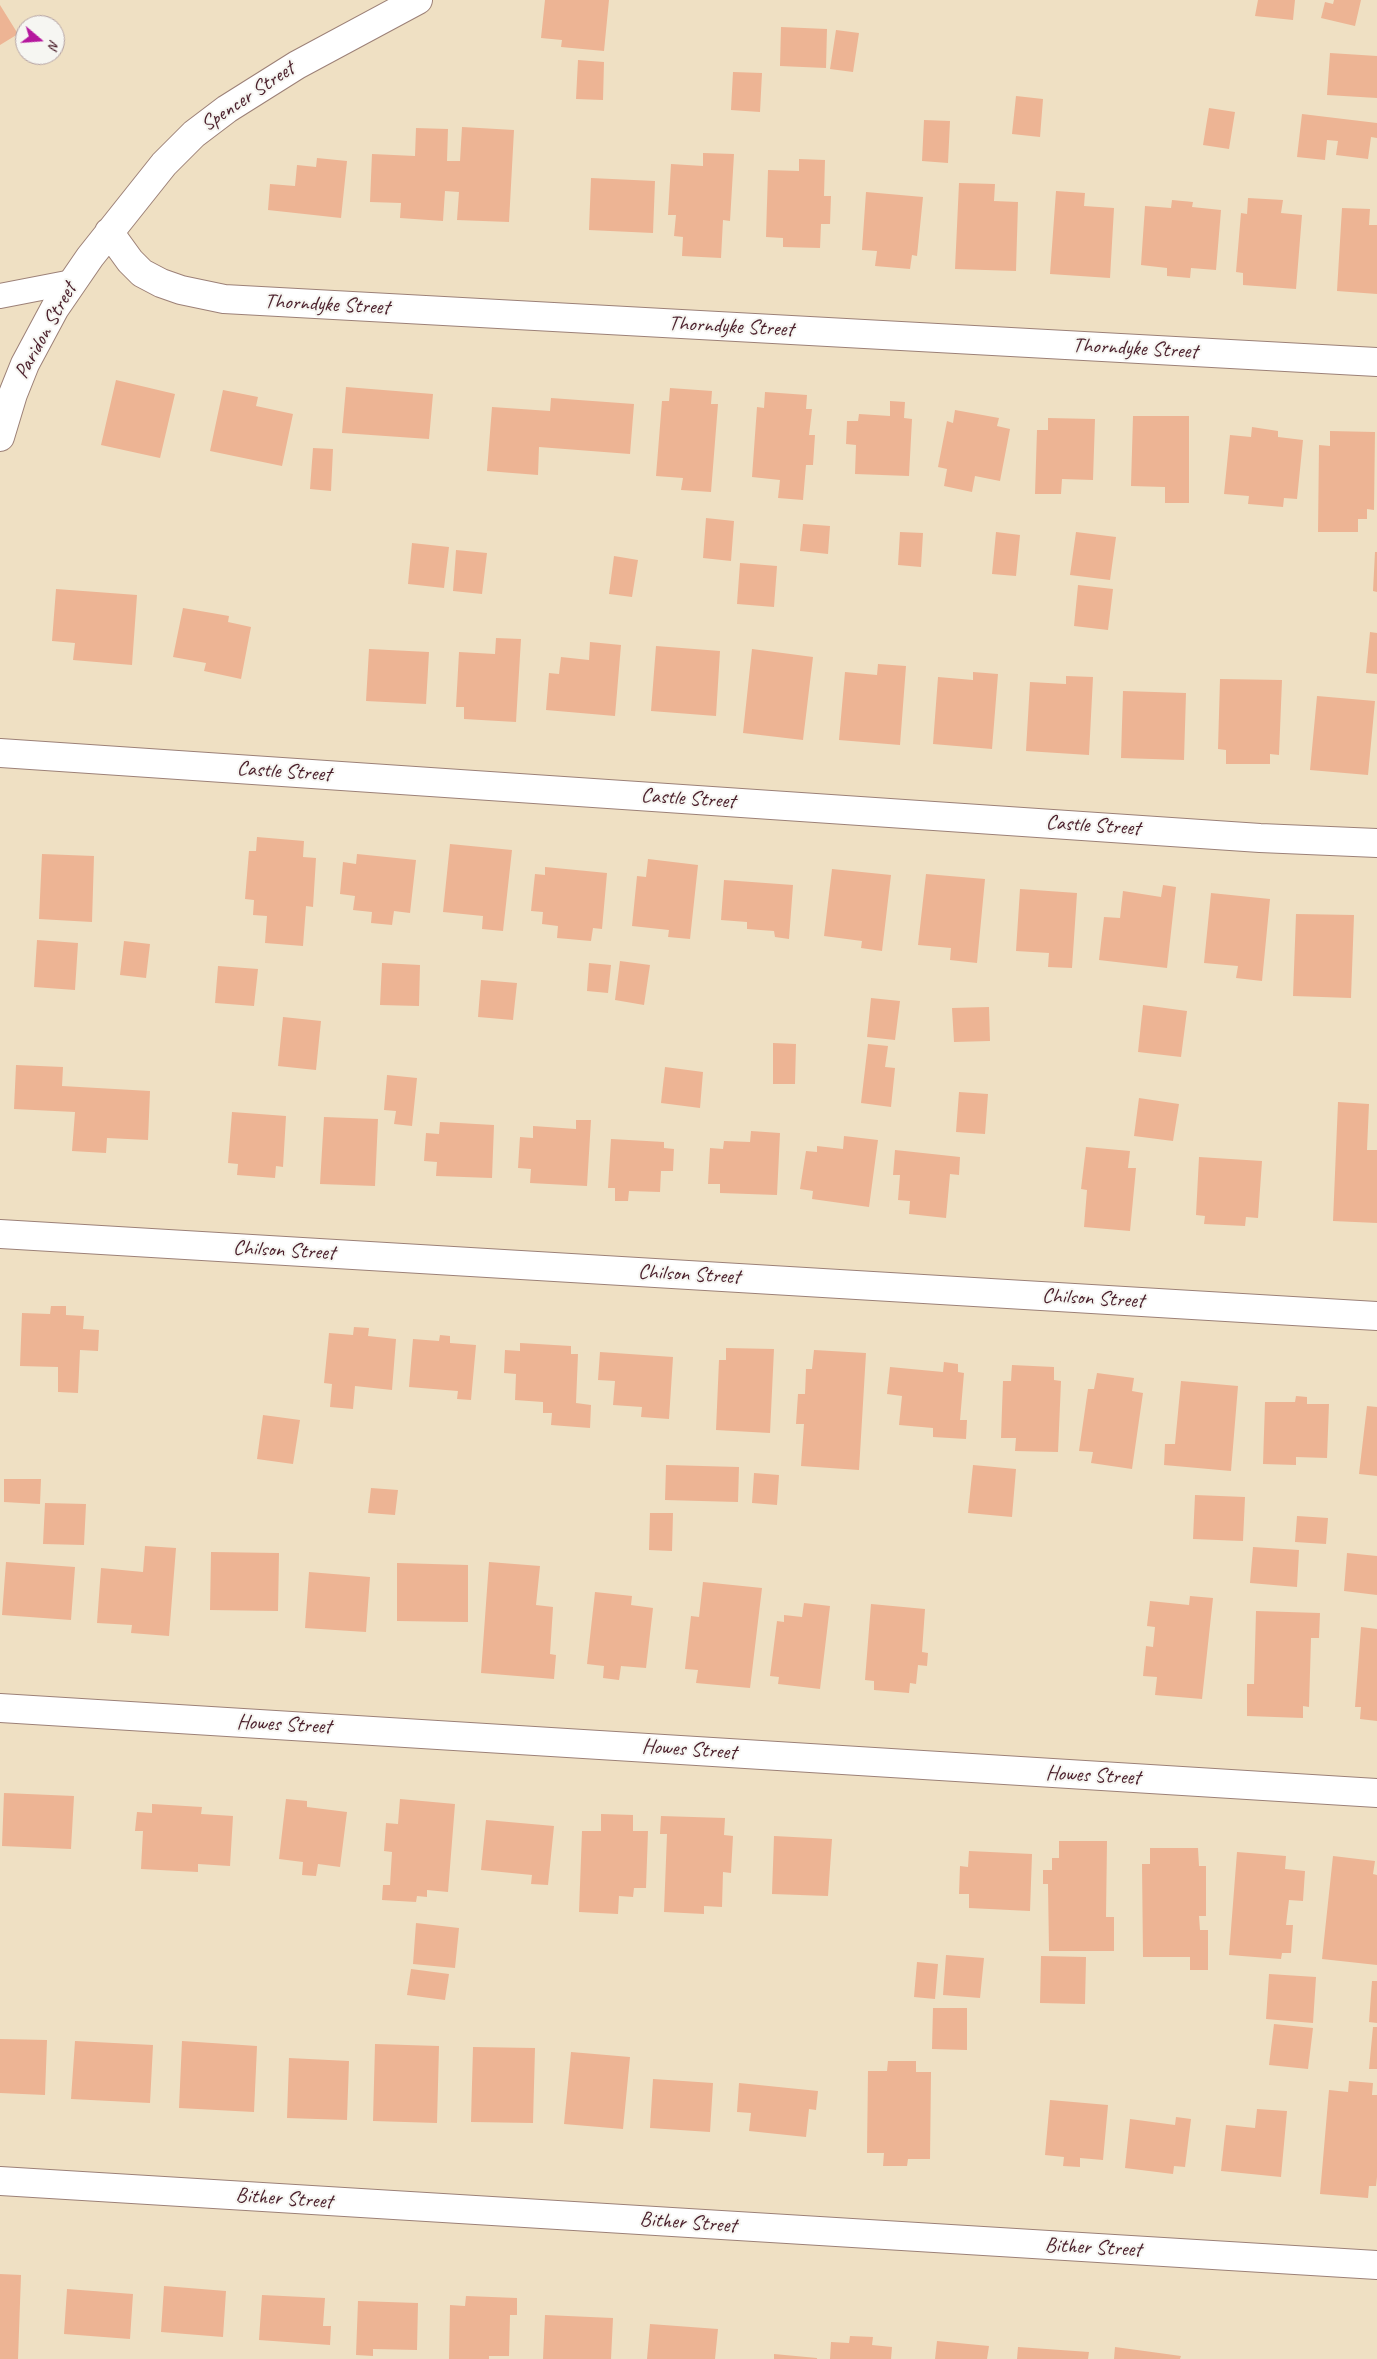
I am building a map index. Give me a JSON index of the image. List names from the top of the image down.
{
  "streets": {
    "street": [
      "Spencer Street",
      "Thorndyke Street",
      "Paridon Street",
      "Castle Street",
      "Chilson Street",
      "Howes Street",
      "Bither Street"
    ]
  },
  "crossings": [
    ["Spencer Street", "Thorndyke Street"],
    ["Spencer Street", "Paridon Street"],
    ["Thorndyke Street", "Paridon Street"]
  ],
  "north": "right"
}
